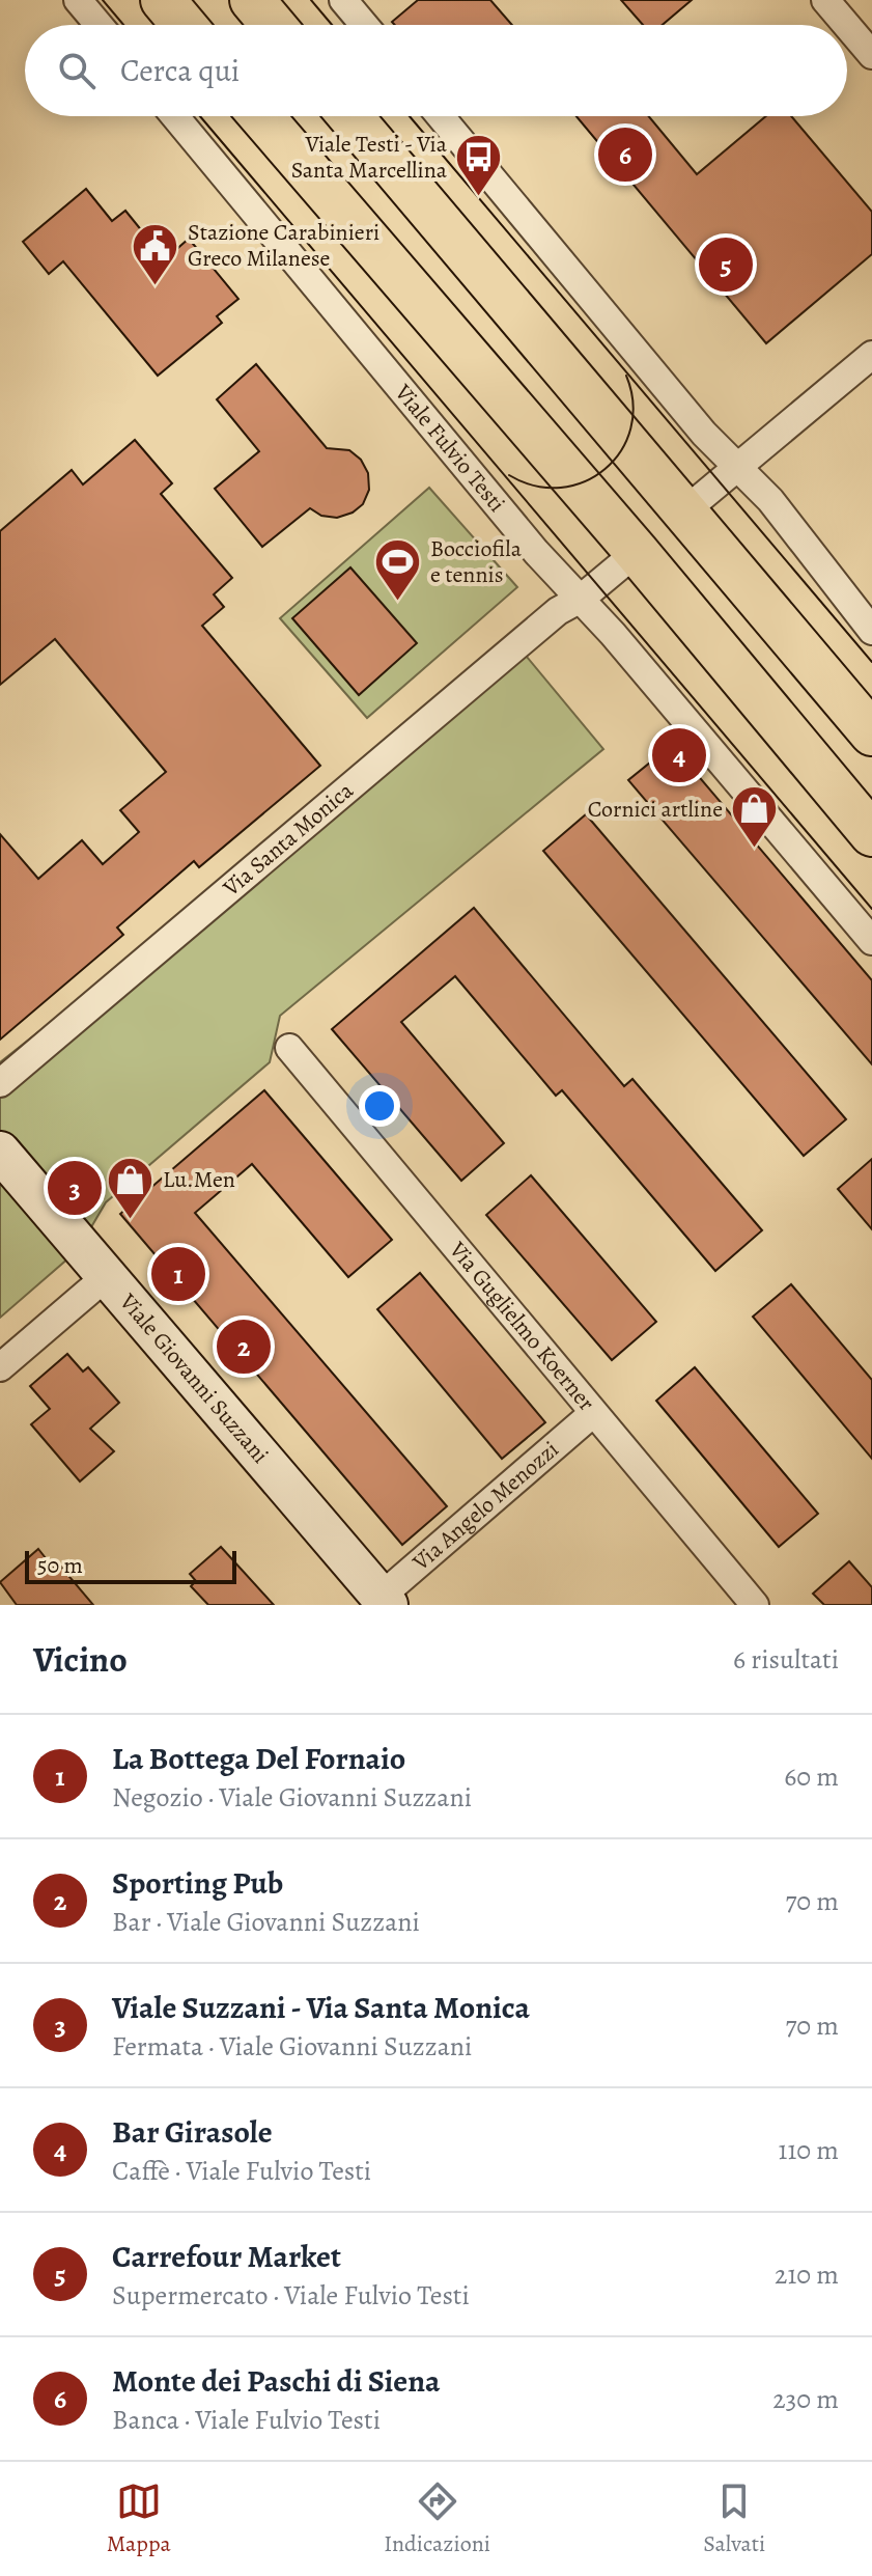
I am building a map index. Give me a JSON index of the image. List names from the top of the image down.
{
  "streets": {
    "street": [
      "Viale Fulvio Testi",
      "Via Santa Monica",
      "Via Guglielmo Koerner",
      "Viale Giovanni Suzzani",
      "Via Angelo Menozzi"
    ]
  },
  "crossings": [
    ["Viale Fulvio Testi", "Via Santa Monica"],
    ["Via Guglielmo Koerner", "Via Angelo Menozzi"],
    ["Viale Giovanni Suzzani", "Via Angelo Menozzi"]
  ],
  "places": {
    "bus stop": ["Viale Testi - Via Santa Marcellina"],
    "public building": ["Stazione Carabinieri Greco Milanese"],
    "sports": ["Bocciofila e tennis"],
    "shop": ["Cornici artline", "Lu.Men"]
  },
  "scale_bar": "50 m",
  "page": {
    "search": "Cerca qui",
    "pins": [
      "6",
      "5",
      "4",
      "3",
      "1",
      "2"
    ],
    "scale": "50 m",
    "heading": ["Vicino", "6 risultati"],
    "list": [
      {
        "mark": "1",
        "name": "La Bottega Del Fornaio",
        "note": "Negozio · Viale Giovanni Suzzani",
        "value": "60 m"
      },
      {
        "mark": "2",
        "name": "Sporting Pub",
        "note": "Bar · Viale Giovanni Suzzani",
        "value": "70 m"
      },
      {
        "mark": "3",
        "name": "Viale Suzzani - Via Santa Monica",
        "note": "Fermata · Viale Giovanni Suzzani",
        "value": "70 m"
      },
      {
        "mark": "4",
        "name": "Bar Girasole",
        "note": "Caffè · Viale Fulvio Testi",
        "value": "110 m"
      },
      {
        "mark": "5",
        "name": "Carrefour Market",
        "note": "Supermercato · Viale Fulvio Testi",
        "value": "210 m"
      },
      {
        "mark": "6",
        "name": "Monte dei Paschi di Siena",
        "note": "Banca · Viale Fulvio Testi",
        "value": "230 m"
      }
    ],
    "nav": ["Mappa", "Indicazioni", "Salvati"]
  }
}
